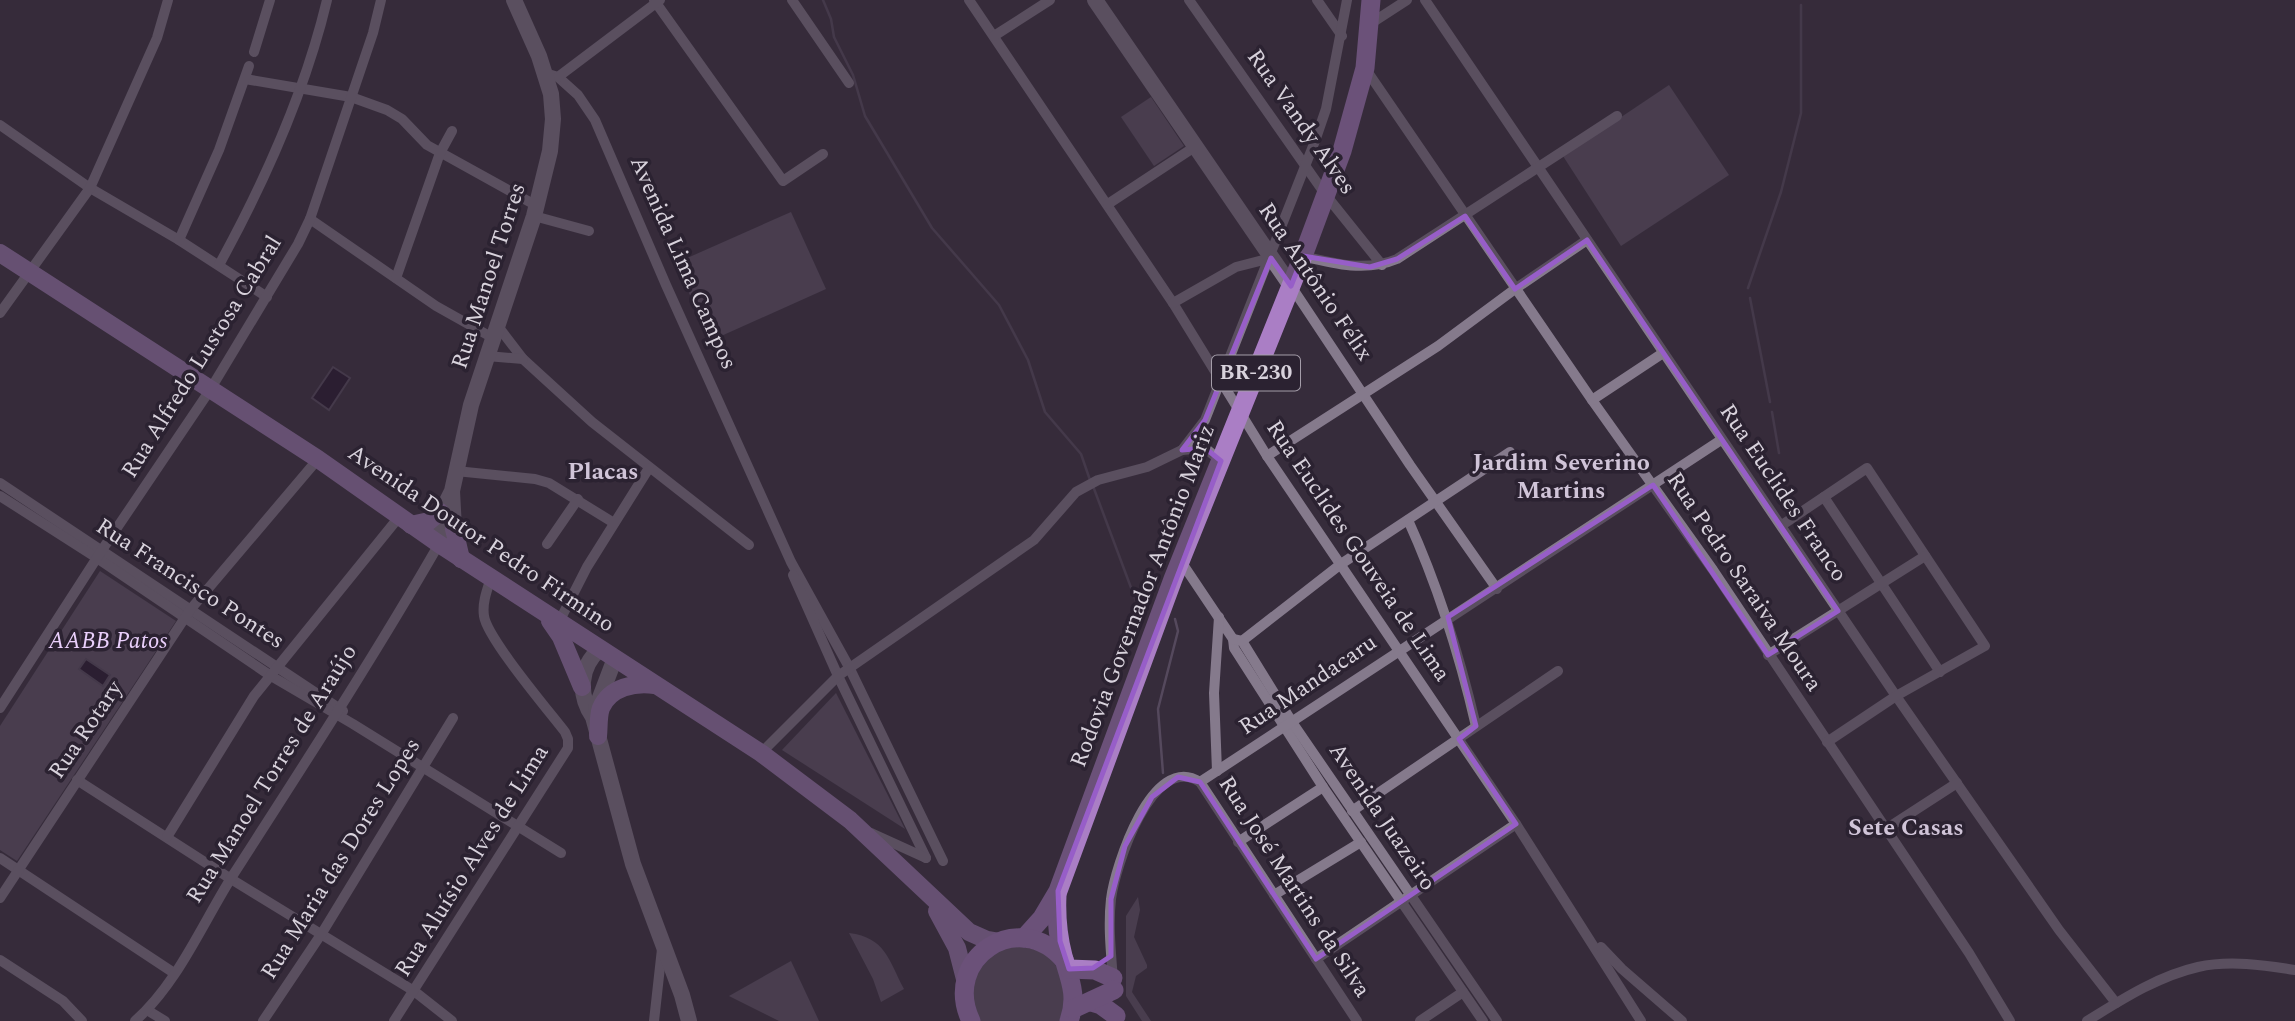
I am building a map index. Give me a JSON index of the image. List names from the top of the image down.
{
  "streets": {
    "highway": ["BR-230", "Rodovia Governador Antônio Mariz"],
    "main road": [
      "Avenida Lima Campos",
      "Rua Manoel Torres",
      "Rua Antônio Félix",
      "Avenida Doutor Pedro Firmino"
    ],
    "street": [
      "Rua Vandy Alves",
      "Rua Alfredo Lustosa Cabral",
      "Rua Euclides Franco",
      "Rua Euclides Gouveia de Lima",
      "Rua Pedro Saraiva Moura",
      "Rua Francisco Pontes",
      "Rua Mandacaru",
      "Rua Rotary",
      "Rua Manoel Torres de Araújo",
      "Avenida Juazeiro",
      "Rua Maria das Dores Lopes",
      "Rua Aluísio Alves de Lima",
      "Rua José Martins da Silva"
    ]
  },
  "crossings": [
    ["Rua Vandy Alves", "Rodovia Governador Antônio Mariz"],
    ["Avenida Lima Campos", "Rua Manoel Torres"],
    ["Rua Manoel Torres", "Avenida Doutor Pedro Firmino"],
    ["Rua Manoel Torres", "Rua Manoel Torres de Araújo"],
    ["Rua Antônio Félix", "Rodovia Governador Antônio Mariz"],
    ["Rua Antônio Félix", "Rua Mandacaru"],
    ["Rua Alfredo Lustosa Cabral", "Avenida Doutor Pedro Firmino"],
    ["Rua Alfredo Lustosa Cabral", "Rua Francisco Pontes"],
    ["Rua Euclides Franco", "Rua Mandacaru"],
    ["Avenida Doutor Pedro Firmino", "Rua Rotary"],
    ["Avenida Doutor Pedro Firmino", "Rua Manoel Torres de Araújo"],
    ["Avenida Doutor Pedro Firmino", "Rua Aluísio Alves de Lima"],
    ["Rua Euclides Gouveia de Lima", "Rodovia Governador Antônio Mariz"],
    ["Rua Euclides Gouveia de Lima", "Rua Mandacaru"],
    ["Rua Pedro Saraiva Moura", "Rodovia Governador Antônio Mariz"],
    ["Rua Pedro Saraiva Moura", "Rua Mandacaru"],
    ["Rua Francisco Pontes", "Rua Rotary"],
    ["Rua Francisco Pontes", "Rua Manoel Torres de Araújo"],
    ["Rua Francisco Pontes", "Rua Maria das Dores Lopes"],
    ["Rua Francisco Pontes", "Rua Aluísio Alves de Lima"],
    ["Rodovia Governador Antônio Mariz", "Avenida Juazeiro"],
    ["Rua Mandacaru", "Avenida Juazeiro"],
    ["Rua Mandacaru", "Rua José Martins da Silva"]
  ],
  "districts": ["Jardim Severino Martins", "Placas", "Sete Casas"],
  "parks": ["AABB Patos"]
}
